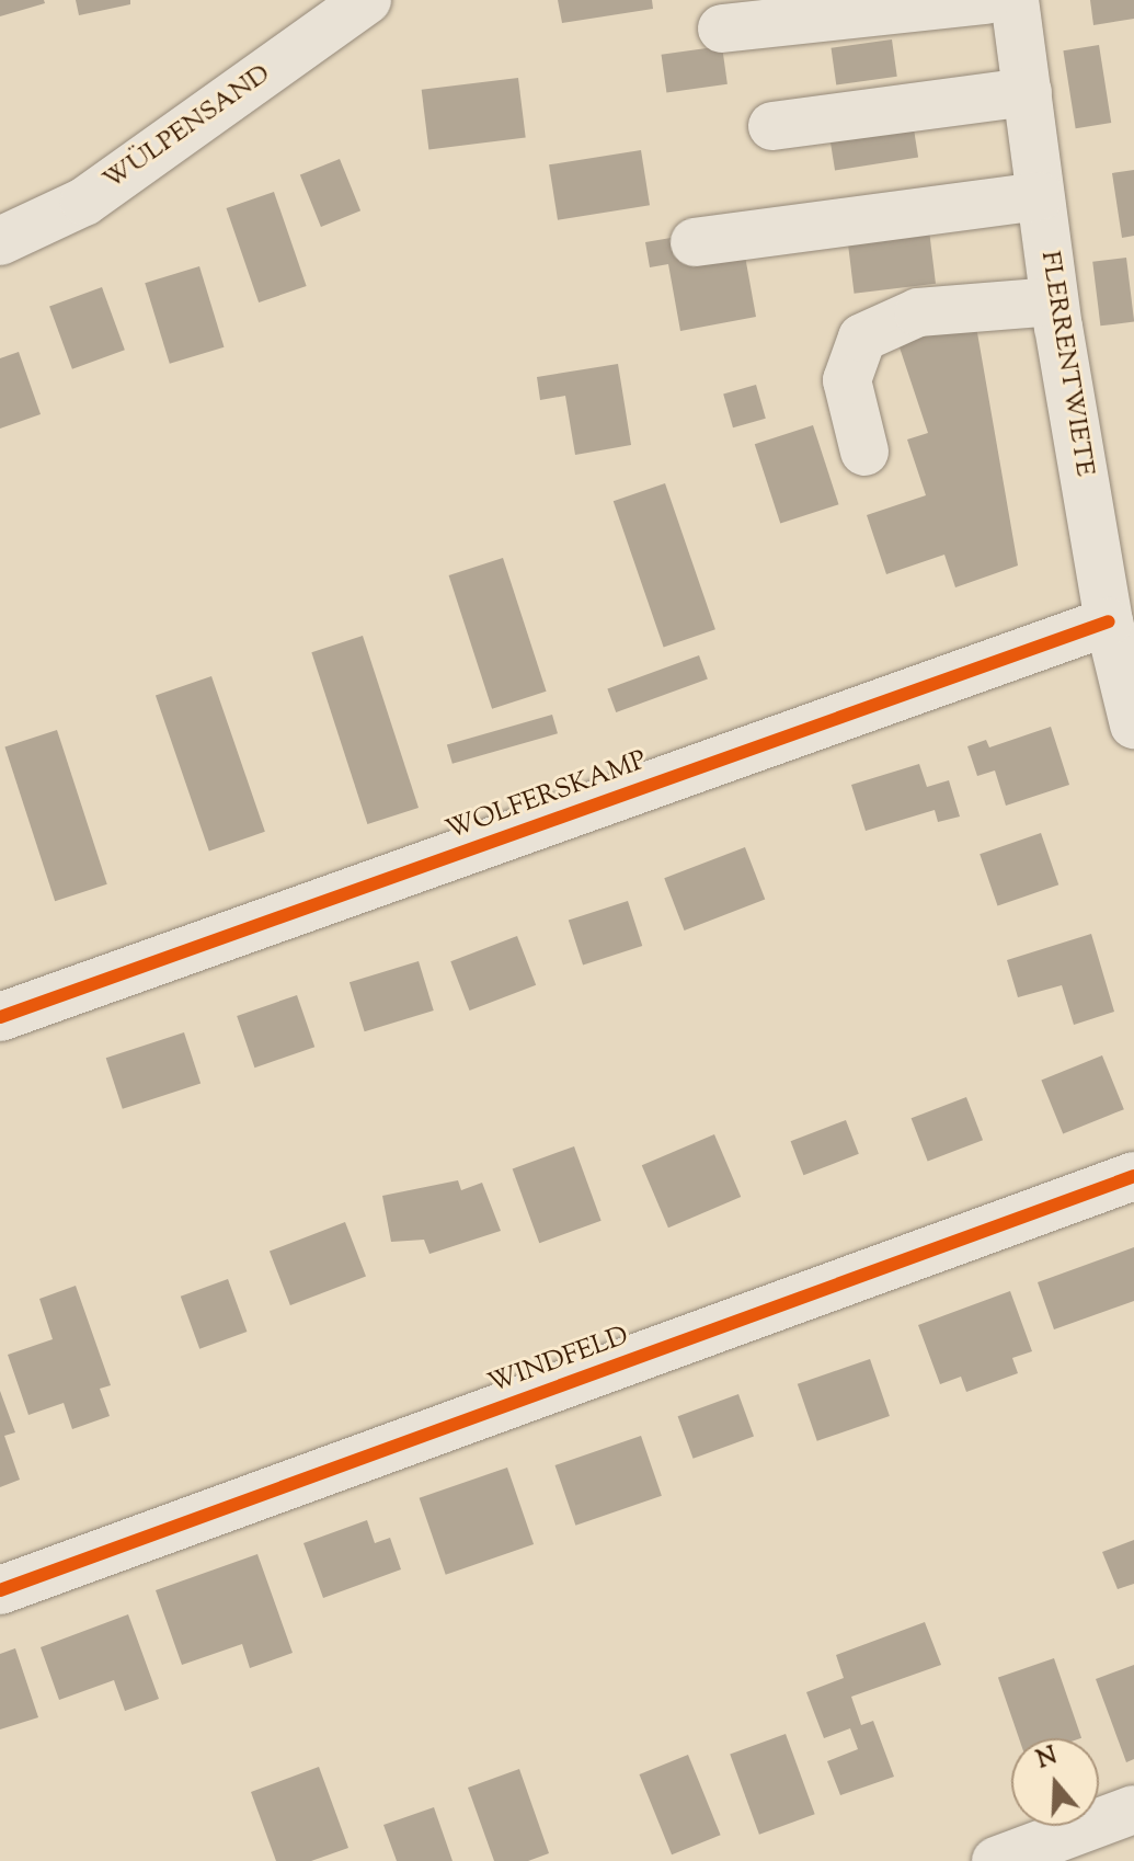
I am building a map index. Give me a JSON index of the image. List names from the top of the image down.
{
  "streets": {
    "street": [
      "WÜLPENSAND",
      "FLERRENTWIETE",
      "WOLFERSKAMP",
      "WINDFELD"
    ]
  },
  "crossings": [
    ["FLERRENTWIETE", "WOLFERSKAMP"]
  ],
  "north": "top"
}
